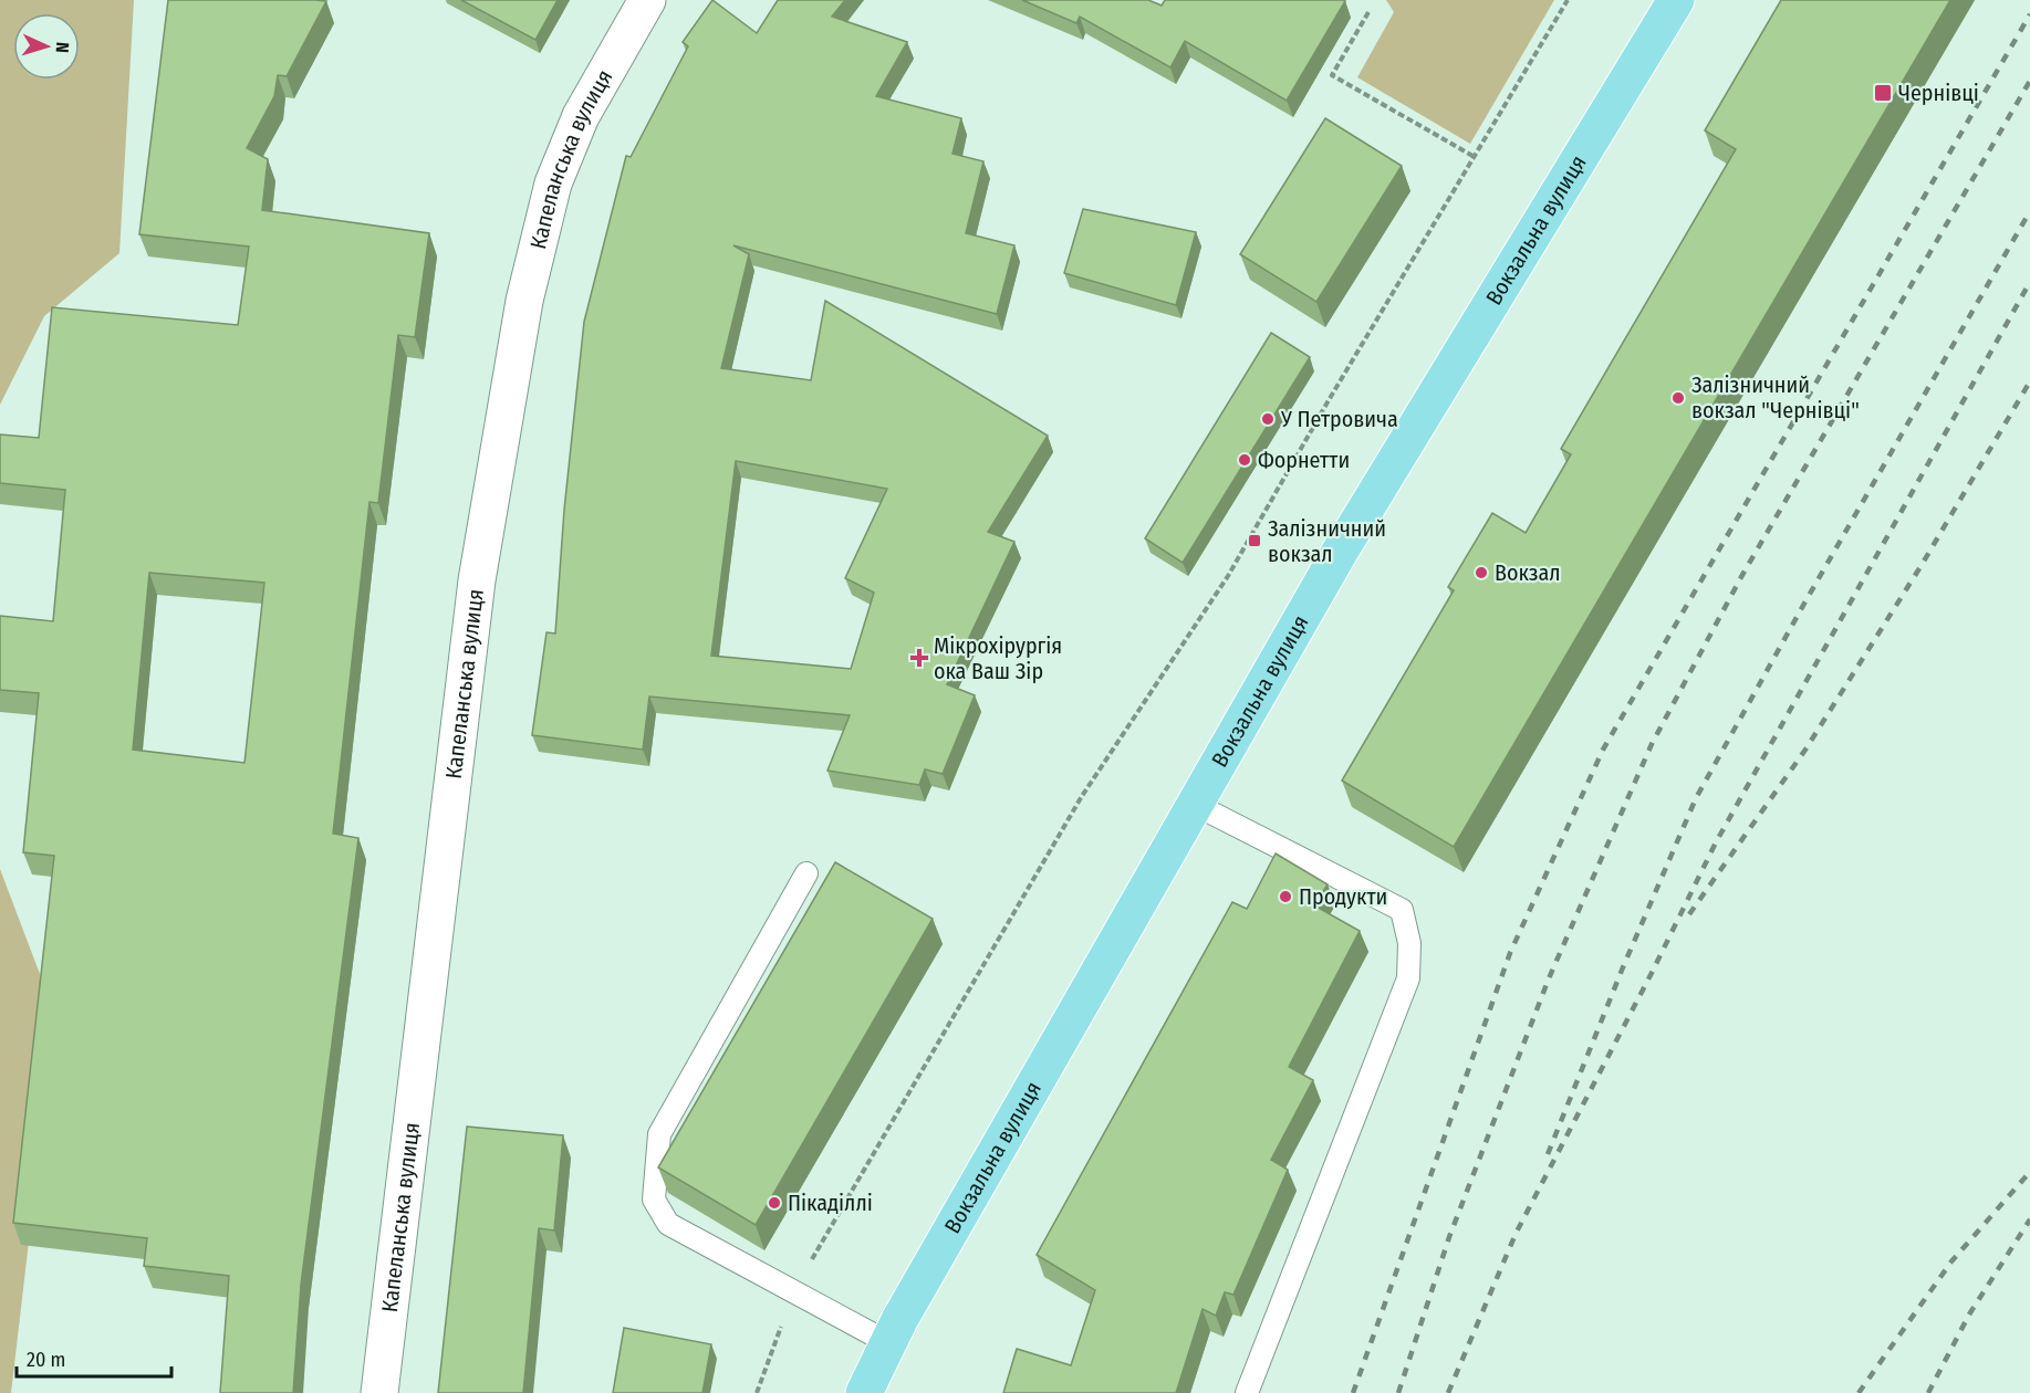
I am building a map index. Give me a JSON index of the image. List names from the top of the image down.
{
  "streets": {
    "main road": ["Вокзальна вулиця"],
    "street": ["Капеланська вулиця"]
  },
  "places": {
    "transit": ["Чернівці", "Залізничний вокзал"],
    "other": [
      "Залізничний вокзал \"Чернівці\"",
      "У Петровича",
      "Форнетти",
      "Вокзал",
      "Продукти",
      "Пікаділлі"
    ],
    "health": ["Мікрохірургія ока Ваш Зір"]
  },
  "scale_bar": "20 m",
  "north": "right"
}
